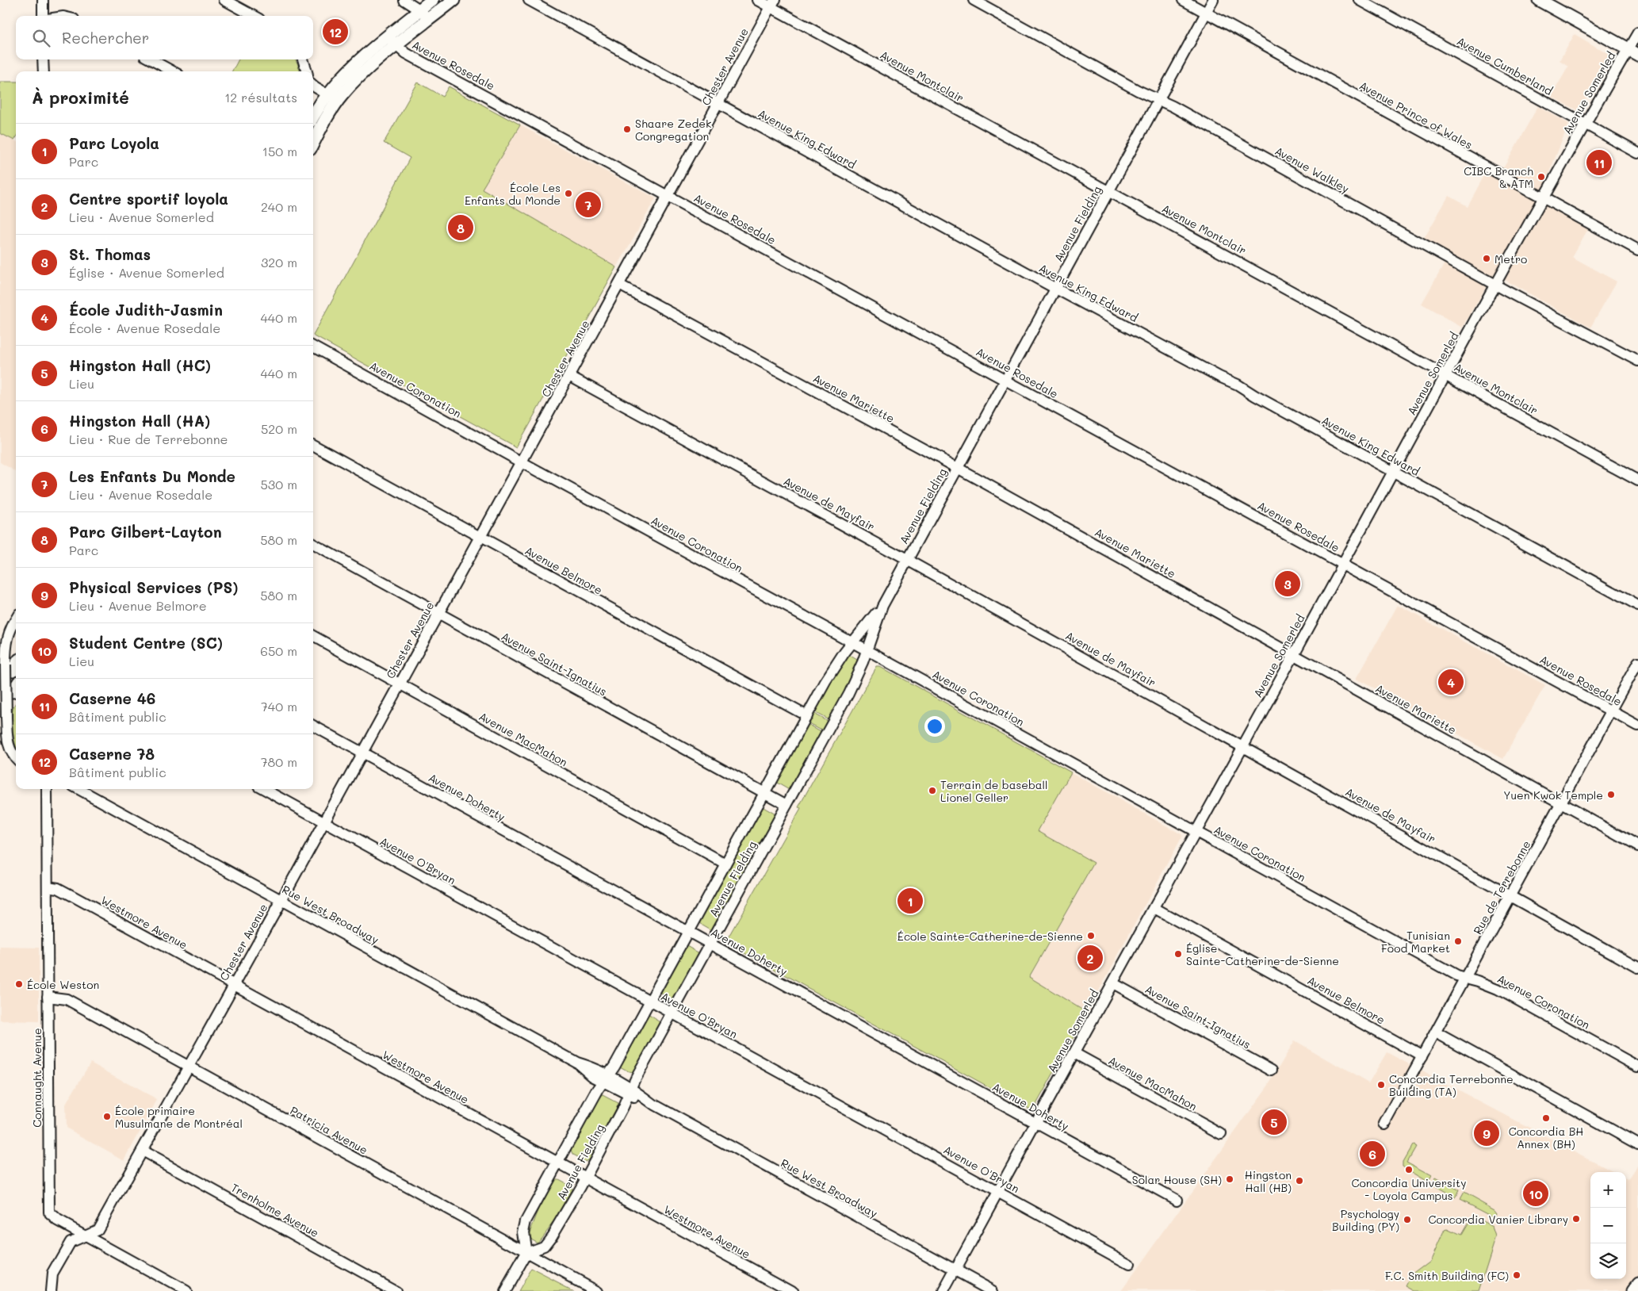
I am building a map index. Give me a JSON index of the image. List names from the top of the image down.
{
  "streets": {
    "street": [
      "Avenue Rosedale",
      "Avenue Cumberland",
      "Chester Avenue",
      "Avenue Montclair",
      "Avenue Somerled",
      "Avenue Prince of Wales",
      "Avenue King Edward",
      "Avenue Walkley",
      "Avenue Fielding",
      "Avenue Coronation",
      "Avenue Mariette",
      "Avenue de Mayfair",
      "Avenue Belmore",
      "Avenue Saint-Ignatius",
      "Avenue MacMahon",
      "Avenue Doherty",
      "Avenue O'Bryan",
      "Rue de Terrebonne",
      "Rue West Broadway",
      "Westmore Avenue",
      "Connaught Avenue",
      "Patricia Avenue",
      "Trenholme Avenue"
    ]
  },
  "crossings": [
    ["Avenue Rosedale", "Chester Avenue"],
    ["Avenue Rosedale", "Avenue Somerled"],
    ["Avenue Rosedale", "Avenue Fielding"],
    ["Avenue Rosedale", "Rue de Terrebonne"],
    ["Avenue Cumberland", "Avenue Somerled"],
    ["Chester Avenue", "Avenue Montclair"],
    ["Chester Avenue", "Avenue King Edward"],
    ["Chester Avenue", "Avenue Coronation"],
    ["Chester Avenue", "Avenue Mariette"],
    ["Chester Avenue", "Avenue de Mayfair"],
    ["Chester Avenue", "Avenue Belmore"],
    ["Chester Avenue", "Avenue Saint-Ignatius"],
    ["Chester Avenue", "Avenue MacMahon"],
    ["Chester Avenue", "Avenue Doherty"],
    ["Chester Avenue", "Avenue O'Bryan"],
    ["Chester Avenue", "Rue West Broadway"],
    ["Chester Avenue", "Westmore Avenue"],
    ["Chester Avenue", "Connaught Avenue"],
    ["Chester Avenue", "Patricia Avenue"],
    ["Chester Avenue", "Trenholme Avenue"],
    ["Avenue Montclair", "Avenue Somerled"],
    ["Avenue Montclair", "Avenue Fielding"],
    ["Avenue Somerled", "Avenue Prince of Wales"],
    ["Avenue Somerled", "Avenue King Edward"],
    ["Avenue Somerled", "Avenue Walkley"],
    ["Avenue Somerled", "Avenue Coronation"],
    ["Avenue Somerled", "Avenue Mariette"],
    ["Avenue Somerled", "Avenue de Mayfair"],
    ["Avenue Somerled", "Avenue Belmore"],
    ["Avenue Somerled", "Avenue Saint-Ignatius"],
    ["Avenue Somerled", "Avenue MacMahon"],
    ["Avenue Somerled", "Avenue Doherty"],
    ["Avenue Somerled", "Avenue O'Bryan"],
    ["Avenue Somerled", "Rue West Broadway"],
    ["Avenue Prince of Wales", "Avenue Fielding"],
    ["Avenue King Edward", "Avenue Fielding"],
    ["Avenue Walkley", "Avenue Fielding"],
    ["Avenue Fielding", "Avenue Coronation"],
    ["Avenue Fielding", "Avenue Mariette"],
    ["Avenue Fielding", "Avenue de Mayfair"],
    ["Avenue Fielding", "Avenue Belmore"],
    ["Avenue Fielding", "Avenue Saint-Ignatius"],
    ["Avenue Fielding", "Avenue MacMahon"],
    ["Avenue Fielding", "Avenue Doherty"],
    ["Avenue Fielding", "Avenue O'Bryan"],
    ["Avenue Fielding", "Rue West Broadway"],
    ["Avenue Fielding", "Westmore Avenue"],
    ["Avenue Fielding", "Patricia Avenue"],
    ["Avenue Coronation", "Rue de Terrebonne"],
    ["Avenue Mariette", "Rue de Terrebonne"],
    ["Avenue de Mayfair", "Rue de Terrebonne"],
    ["Avenue Belmore", "Rue de Terrebonne"],
    ["Westmore Avenue", "Connaught Avenue"],
    ["Connaught Avenue", "Patricia Avenue"]
  ],
  "places": [
    "Shaare Zedek Congregation",
    "CIBC Branch & ATM",
    "École Les Enfants du Monde",
    "Metro",
    "Terrain de baseball Lionel Geller",
    "Yuen Kwok Temple",
    "École Sainte-Catherine-de-Sienne",
    "Tunisian Food Market",
    "Église Sainte-Catherine-de-Sienne",
    "École Weston",
    "Concordia Terrebonne Building (TA)",
    "École primaire Musulmane de Montréal",
    "Concordia BH Annex (BH)",
    "Concordia University - Loyola Campus",
    "Solar House (SH)",
    "Hingston Hall (HB)",
    "Concordia Vanier Library",
    "Psychology Building (PY)",
    "F.C. Smith Building (FC)"
  ],
  "page": {
    "search": "Rechercher",
    "pins": [
      "12",
      "11",
      "7",
      "8",
      "3",
      "4",
      "1",
      "2",
      "5",
      "9",
      "6",
      "10"
    ],
    "heading": ["À proximité", "12 résultats"],
    "list": [
      {
        "mark": "1",
        "name": "Parc Loyola",
        "note": "Parc",
        "value": "150 m"
      },
      {
        "mark": "2",
        "name": "Centre sportif loyola",
        "note": "Lieu · Avenue Somerled",
        "value": "240 m"
      },
      {
        "mark": "3",
        "name": "St. Thomas",
        "note": "Église · Avenue Somerled",
        "value": "320 m"
      },
      {
        "mark": "4",
        "name": "École Judith-Jasmin",
        "note": "École · Avenue Rosedale",
        "value": "440 m"
      },
      {
        "mark": "5",
        "name": "Hingston Hall (HC)",
        "note": "Lieu",
        "value": "440 m"
      },
      {
        "mark": "6",
        "name": "Hingston Hall (HA)",
        "note": "Lieu · Rue de Terrebonne",
        "value": "520 m"
      },
      {
        "mark": "7",
        "name": "Les Enfants Du Monde",
        "note": "Lieu · Avenue Rosedale",
        "value": "530 m"
      },
      {
        "mark": "8",
        "name": "Parc Gilbert-Layton",
        "note": "Parc",
        "value": "580 m"
      },
      {
        "mark": "9",
        "name": "Physical Services (PS)",
        "note": "Lieu · Avenue Belmore",
        "value": "580 m"
      },
      {
        "mark": "10",
        "name": "Student Centre (SC)",
        "note": "Lieu",
        "value": "650 m"
      },
      {
        "mark": "11",
        "name": "Caserne 46",
        "note": "Bâtiment public",
        "value": "740 m"
      },
      {
        "mark": "12",
        "name": "Caserne 78",
        "note": "Bâtiment public",
        "value": "780 m"
      }
    ],
    "map_buttons": ["+", "−"]
  }
}
